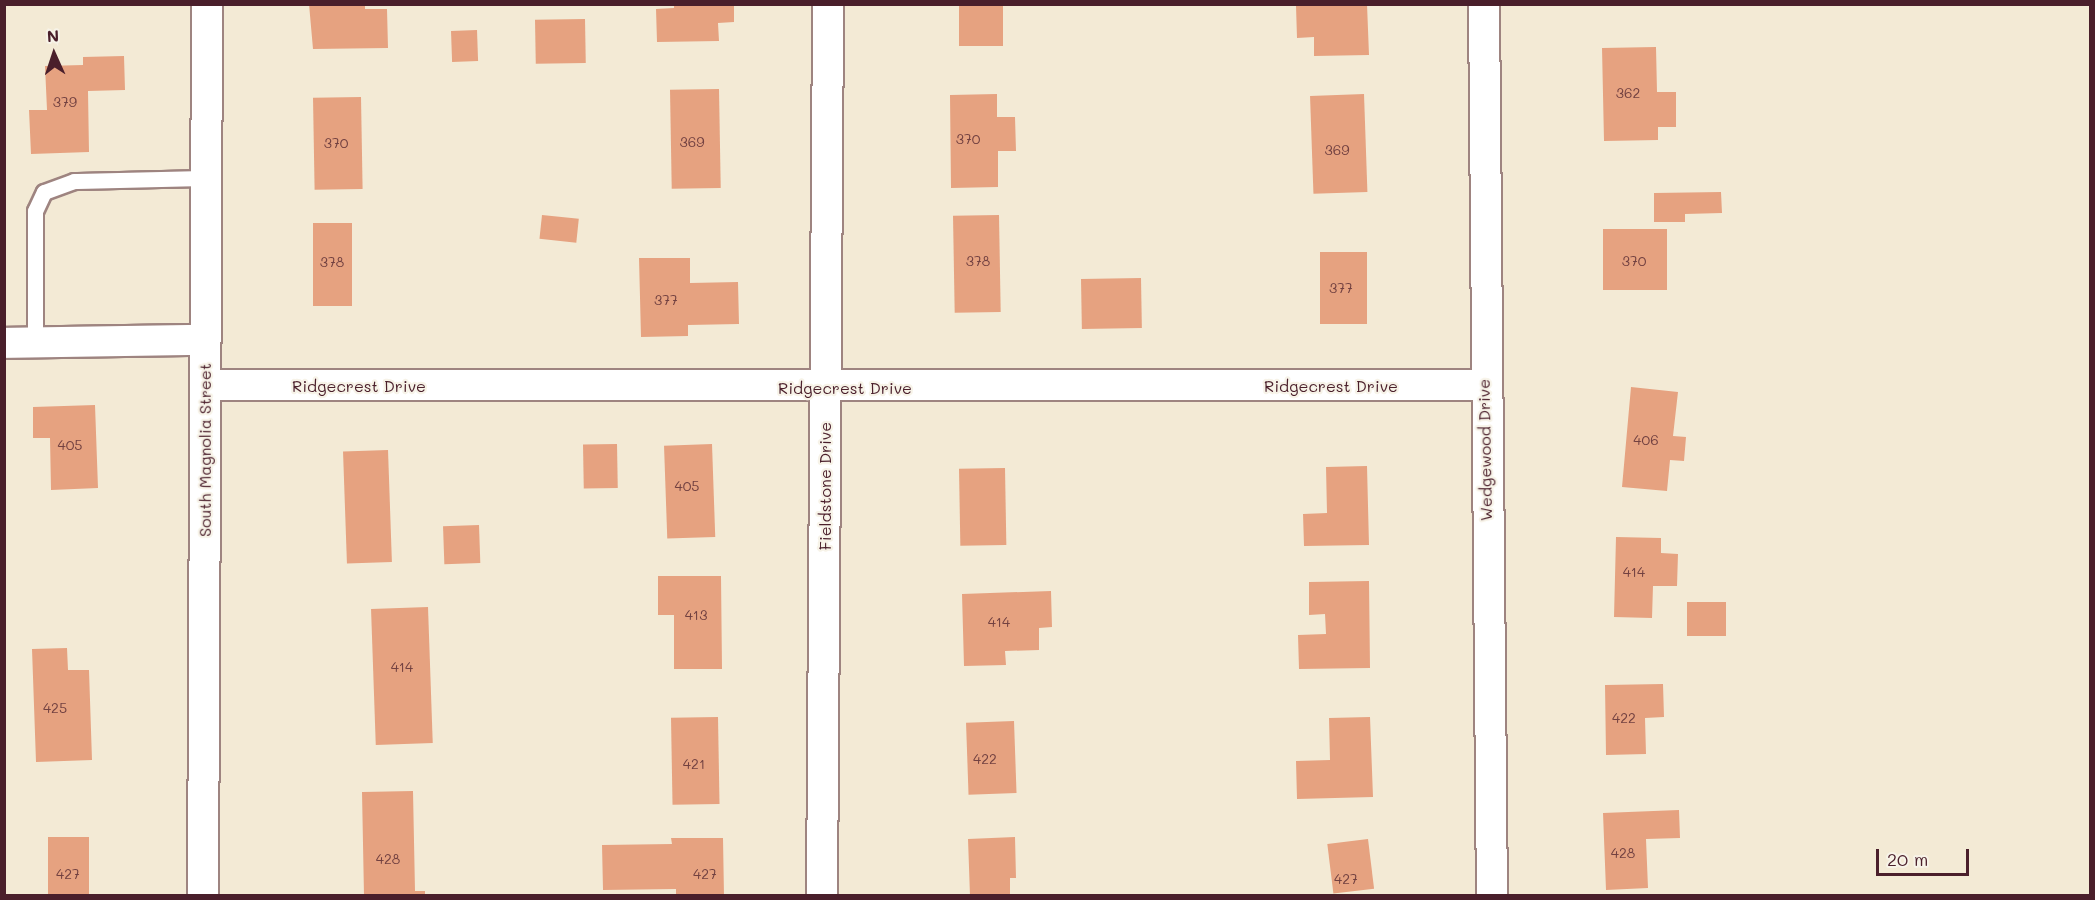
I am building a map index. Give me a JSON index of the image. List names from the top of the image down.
{
  "streets": {
    "street": [
      "Ridgecrest Drive",
      "South Magnolia Street",
      "Wedgewood Drive",
      "Fieldstone Drive"
    ]
  },
  "crossings": [
    ["Ridgecrest Drive", "South Magnolia Street"],
    ["Ridgecrest Drive", "Wedgewood Drive"],
    ["Ridgecrest Drive", "Fieldstone Drive"]
  ],
  "house_numbers": [
    "362",
    "379",
    "370",
    "369",
    "370",
    "369",
    "378",
    "370",
    "378",
    "377",
    "377",
    "406",
    "405",
    "405",
    "414",
    "413",
    "414",
    "414",
    "425",
    "422",
    "422",
    "421",
    "428",
    "428",
    "427",
    "427",
    "427"
  ],
  "scale_bar": "20 m",
  "north": "top"
}
